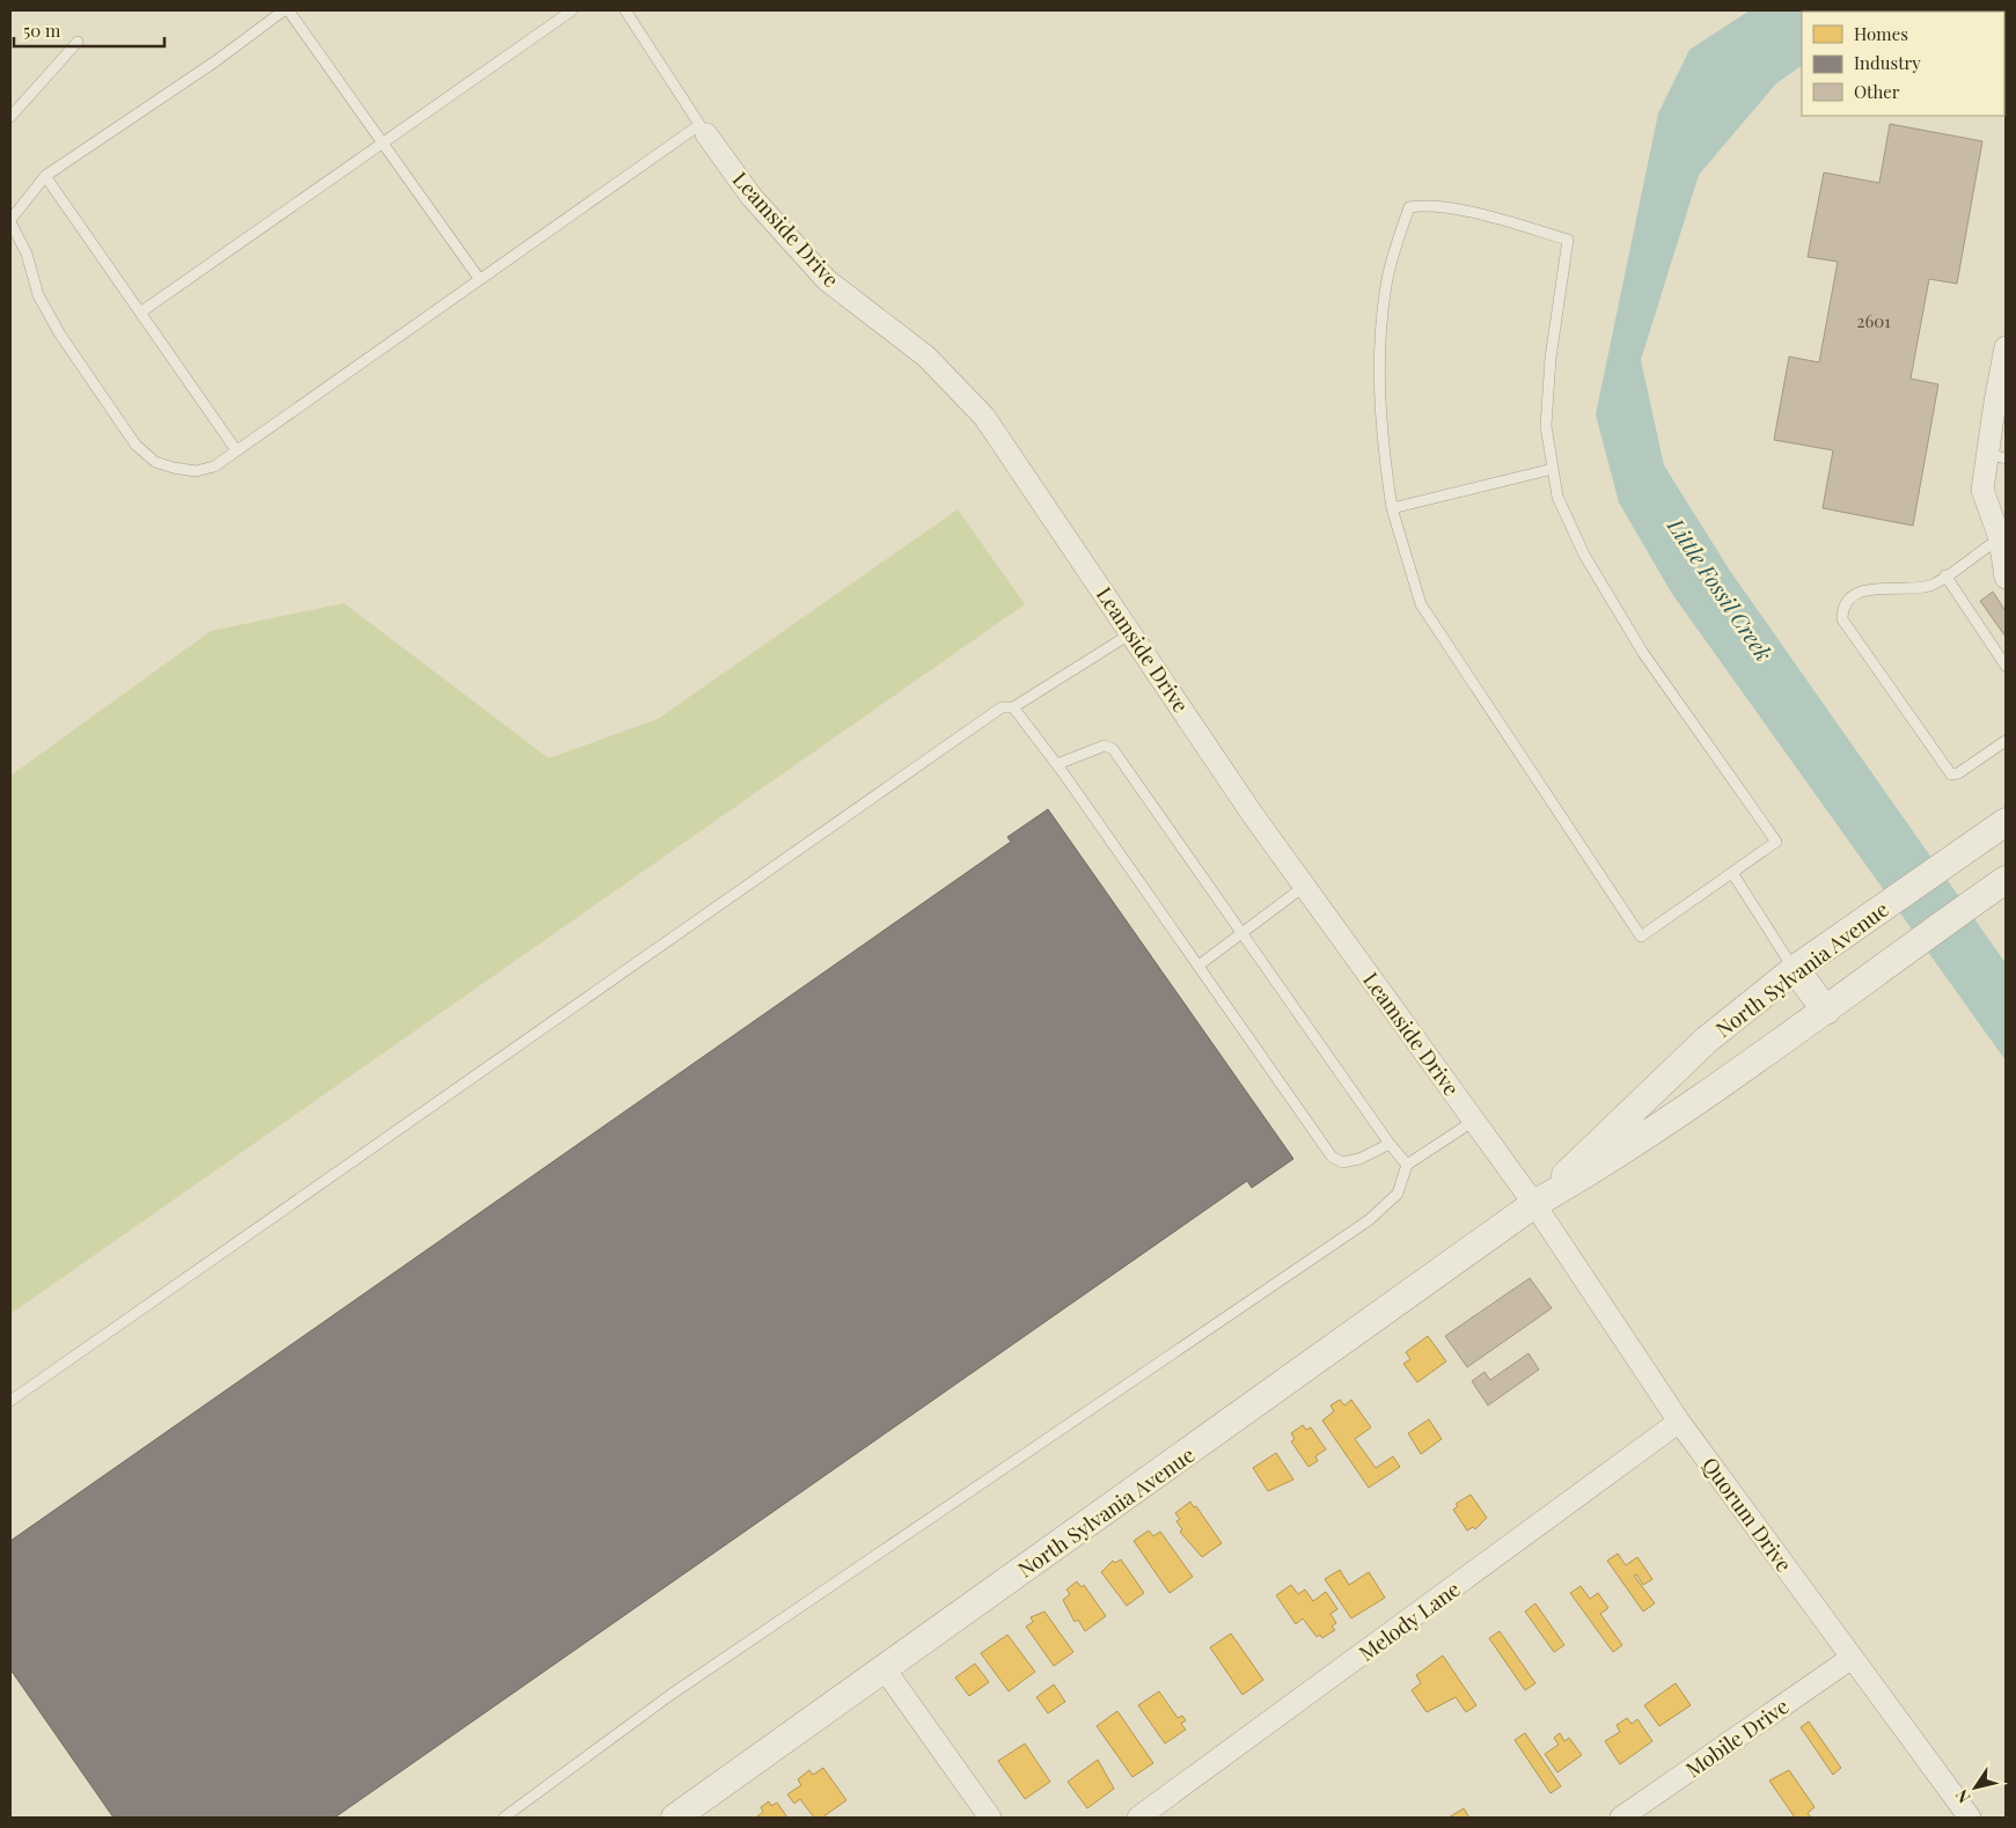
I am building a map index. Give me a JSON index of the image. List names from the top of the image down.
{
  "streets": {
    "street": [
      "Leamside Drive",
      "North Sylvania Avenue",
      "Quorum Drive",
      "Melody Lane",
      "Mobile Drive"
    ]
  },
  "crossings": [
    ["Leamside Drive", "North Sylvania Avenue"],
    ["Leamside Drive", "Quorum Drive"],
    ["North Sylvania Avenue", "Quorum Drive"],
    ["Quorum Drive", "Melody Lane"],
    ["Quorum Drive", "Mobile Drive"]
  ],
  "water": ["Little Fossil Creek"],
  "house_numbers": ["2601"],
  "legend": ["Homes", "Industry", "Other"],
  "scale_bar": "50 m",
  "north": "bottom left"
}
